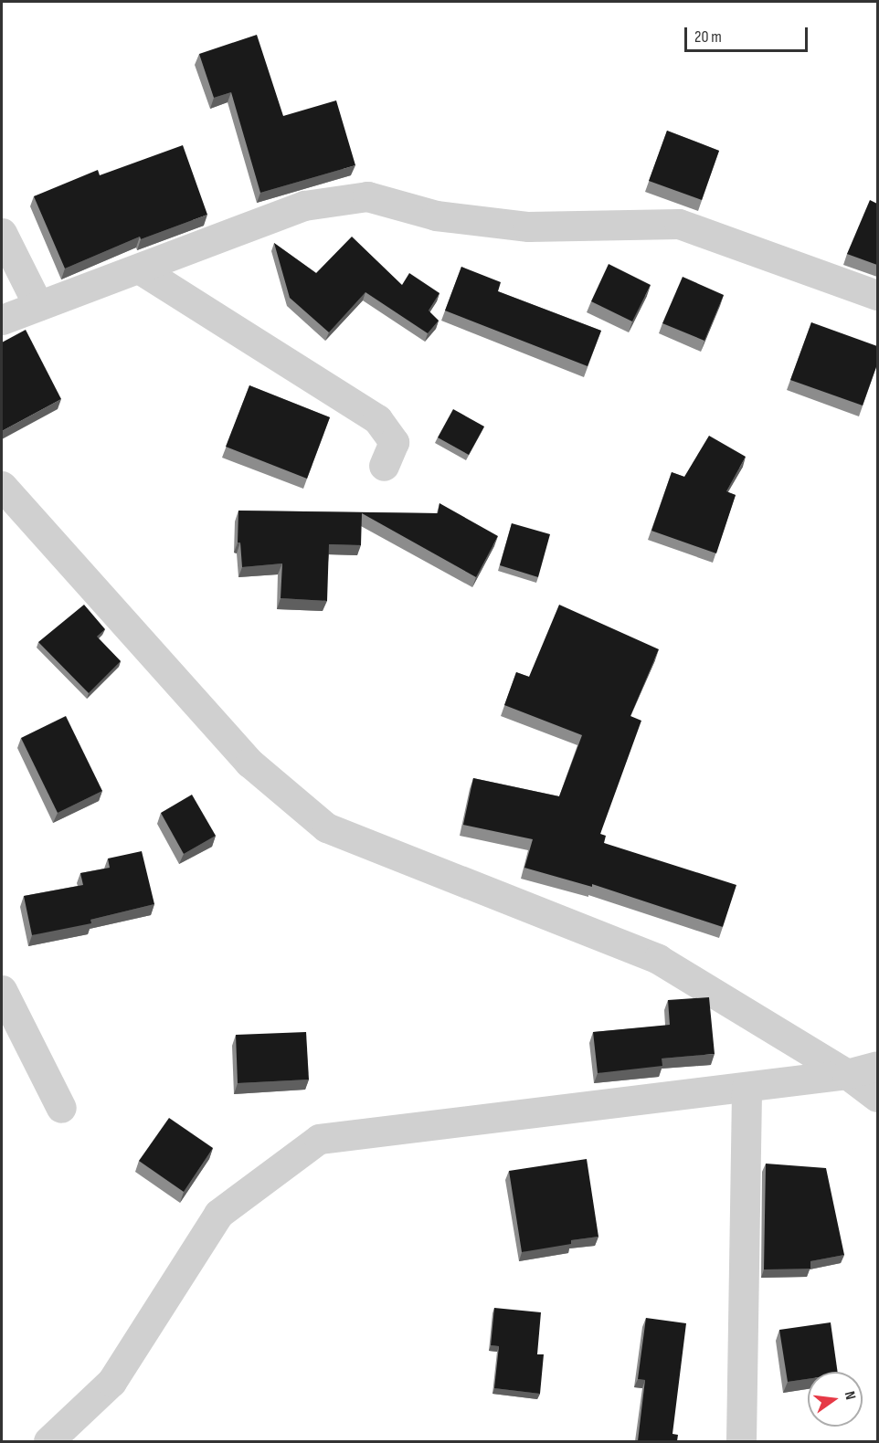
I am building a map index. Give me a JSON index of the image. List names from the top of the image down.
{
  "scale_bar": "20 m",
  "north": "right"
}
